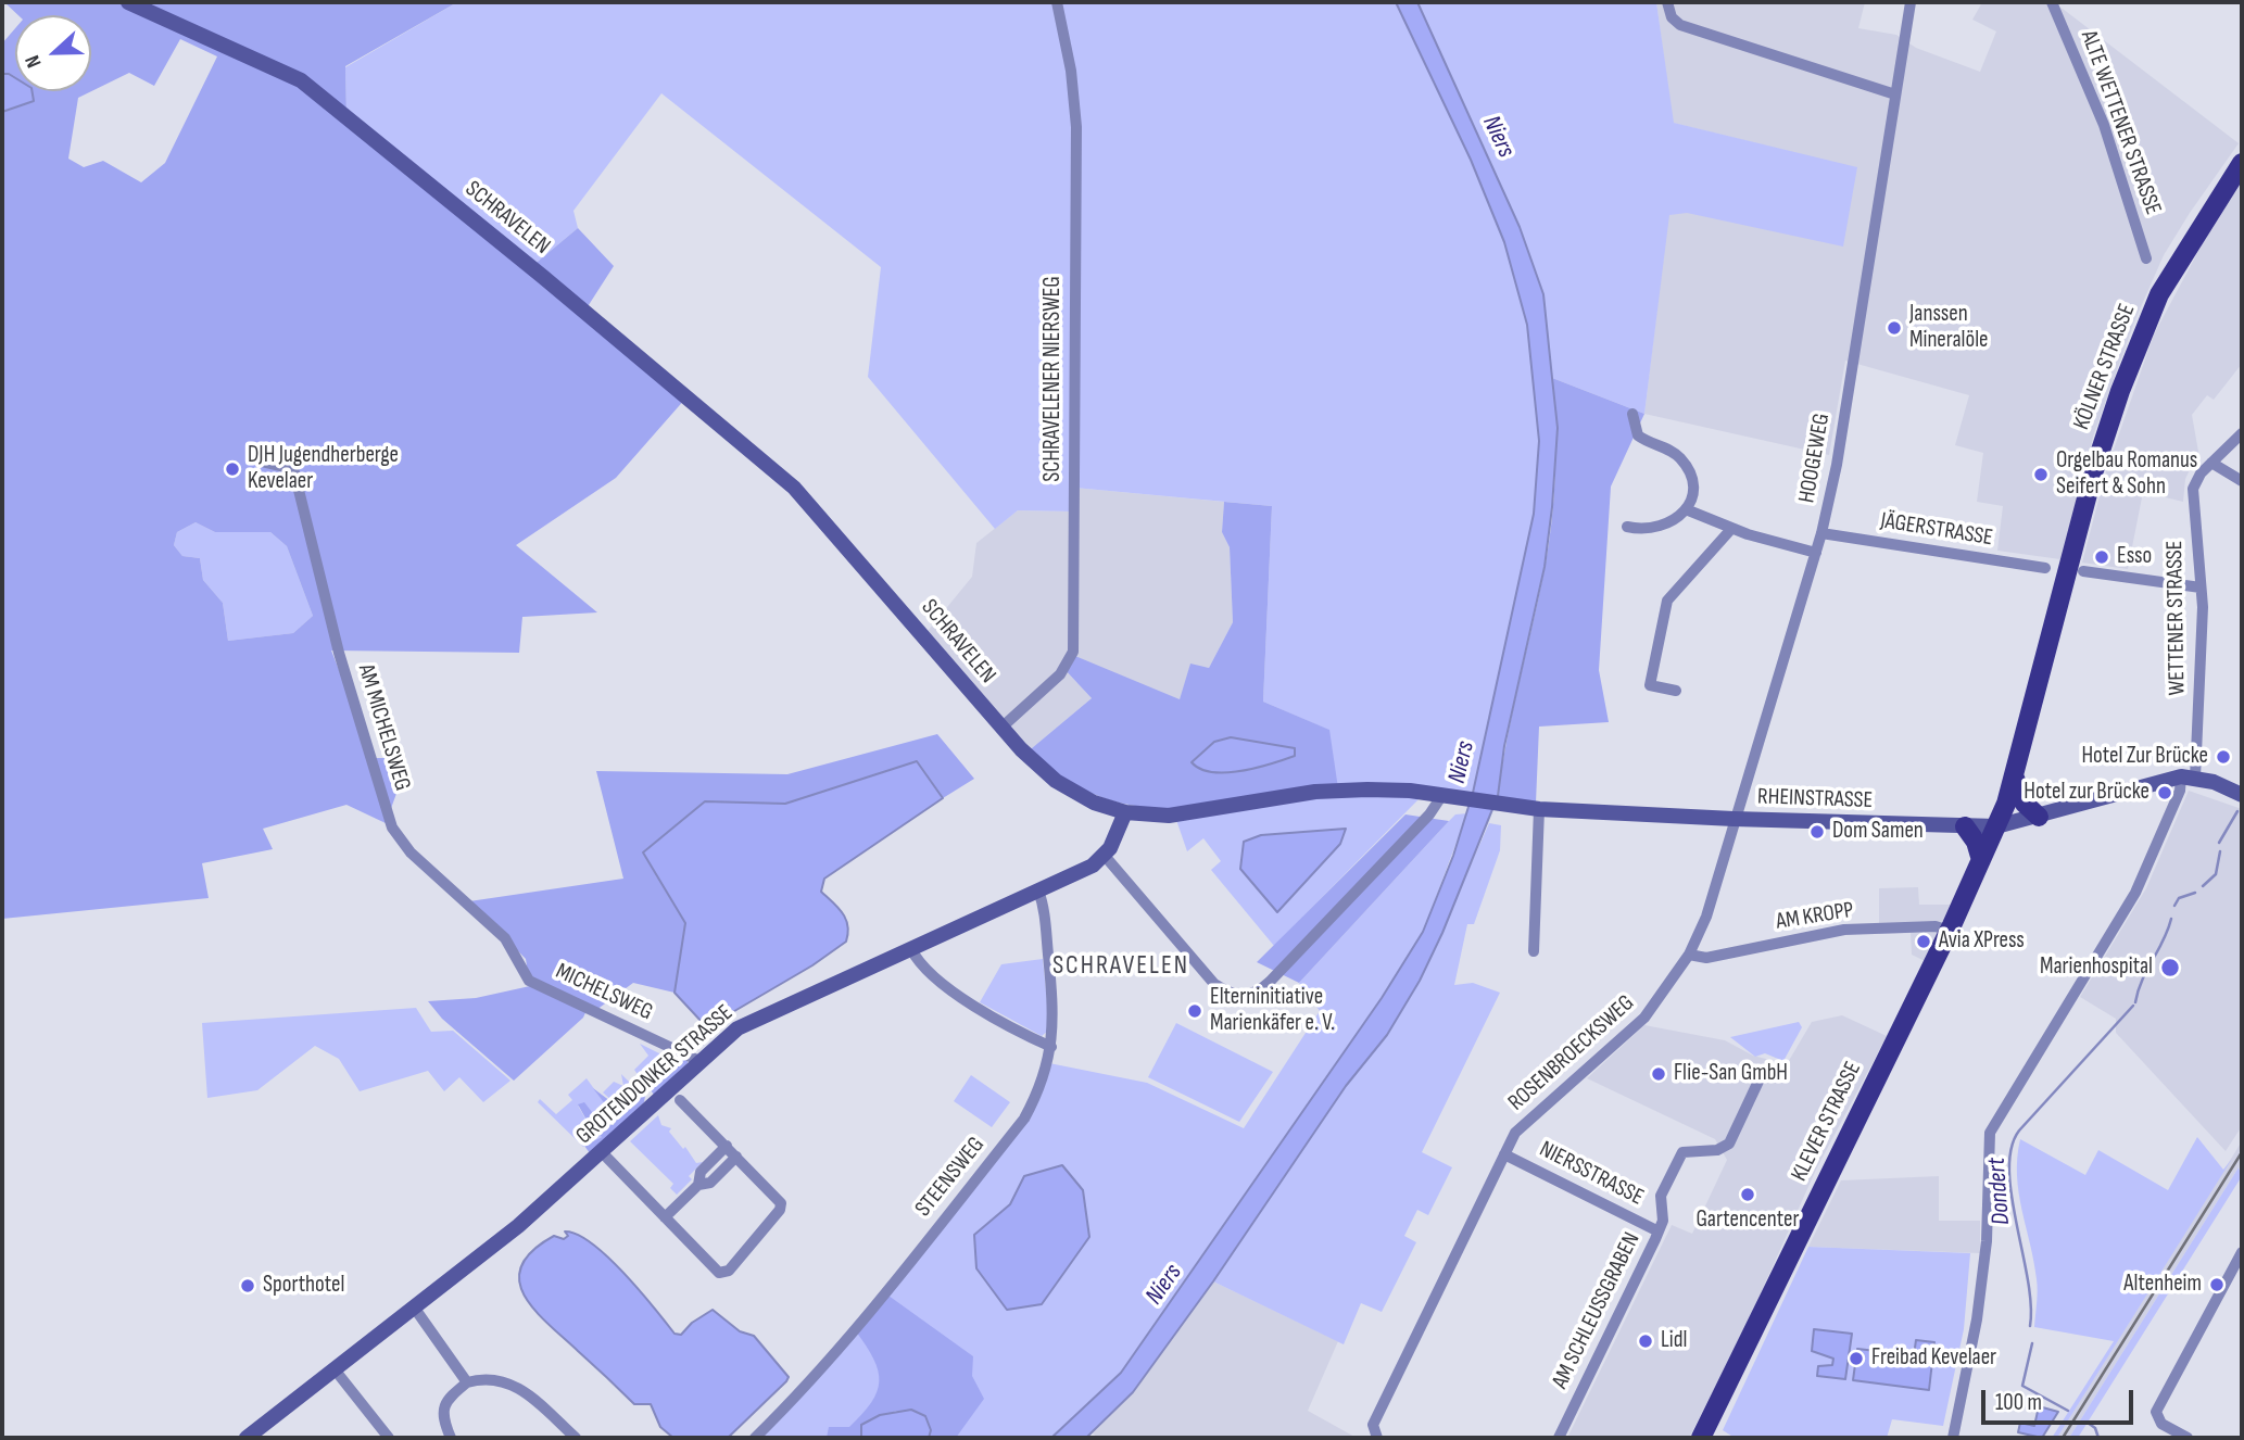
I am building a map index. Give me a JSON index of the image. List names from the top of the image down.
{
  "streets": {
    "main road": [
      "SCHRAVELEN",
      "KÖLNER STRASSE",
      "RHEINSTRASSE",
      "GROTENDONKER STRASSE",
      "KLEVER STRASSE"
    ],
    "street": [
      "ALTE WETTENER STRASSE",
      "SCHRAVELENER NIERSWEG",
      "HOOGEWEG",
      "JÄGERSTRASSE",
      "WETTENER STRASSE",
      "AM MICHELSWEG",
      "AM KROPP",
      "MICHELSWEG",
      "ROSENBROECKSWEG",
      "NIERSSTRASSE",
      "STEENSWEG",
      "AM SCHLEUSSGRABEN"
    ]
  },
  "crossings": [
    ["SCHRAVELEN", "SCHRAVELENER NIERSWEG"],
    ["SCHRAVELEN", "RHEINSTRASSE"],
    ["KÖLNER STRASSE", "RHEINSTRASSE"],
    ["KÖLNER STRASSE", "KLEVER STRASSE"],
    ["HOOGEWEG", "JÄGERSTRASSE"],
    ["HOOGEWEG", "RHEINSTRASSE"],
    ["HOOGEWEG", "ROSENBROECKSWEG"],
    ["WETTENER STRASSE", "RHEINSTRASSE"],
    ["AM MICHELSWEG", "MICHELSWEG"],
    ["RHEINSTRASSE", "ROSENBROECKSWEG"],
    ["RHEINSTRASSE", "KLEVER STRASSE"],
    ["AM KROPP", "ROSENBROECKSWEG"],
    ["AM KROPP", "KLEVER STRASSE"],
    ["MICHELSWEG", "GROTENDONKER STRASSE"],
    ["ROSENBROECKSWEG", "NIERSSTRASSE"],
    ["GROTENDONKER STRASSE", "STEENSWEG"],
    ["NIERSSTRASSE", "AM SCHLEUSSGRABEN"]
  ],
  "districts": ["SCHRAVELEN"],
  "water": ["Niers", "Dondert"],
  "places": [
    "Janssen Mineralöle",
    "DJH Jugendherberge Kevelaer",
    "Orgelbau Romanus Seifert & Sohn",
    "Esso",
    "Hotel Zur Brücke",
    "Hotel zur Brücke",
    "Dom Samen",
    "Avia XPress",
    "Marienhospital",
    "Elterninitiative Marienkäfer e. V.",
    "Flie-San GmbH",
    "Gartencenter",
    "Altenheim",
    "Sporthotel",
    "Lidl",
    "Freibad Kevelaer"
  ],
  "scale_bar": "100 m",
  "north": "left"
}
